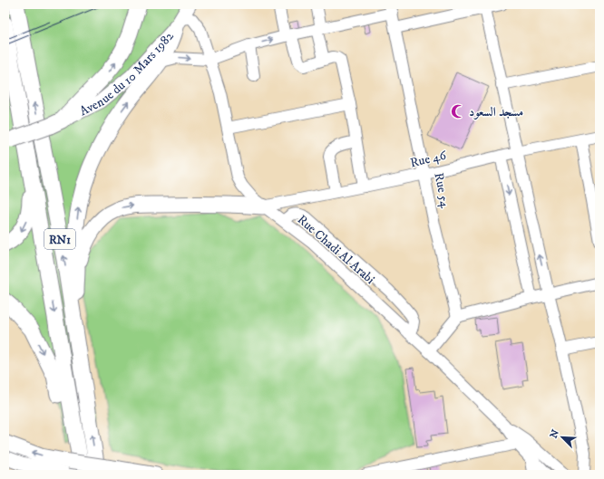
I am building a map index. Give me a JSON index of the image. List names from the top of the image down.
{
  "streets": {
    "highway": ["RN1"],
    "main road": ["Avenue du 10 Mars 1982"],
    "street": ["Rue 46", "Rue 54", "Rue Chadi Al Arabi"]
  },
  "crossings": [
    ["Avenue du 10 Mars 1982", "Rue Chadi Al Arabi"],
    ["Rue 46", "Rue 54"],
    ["Rue 46", "Rue Chadi Al Arabi"]
  ],
  "places": {
    "mosque": ["مسجد السعود"]
  },
  "north": "top left"
}
